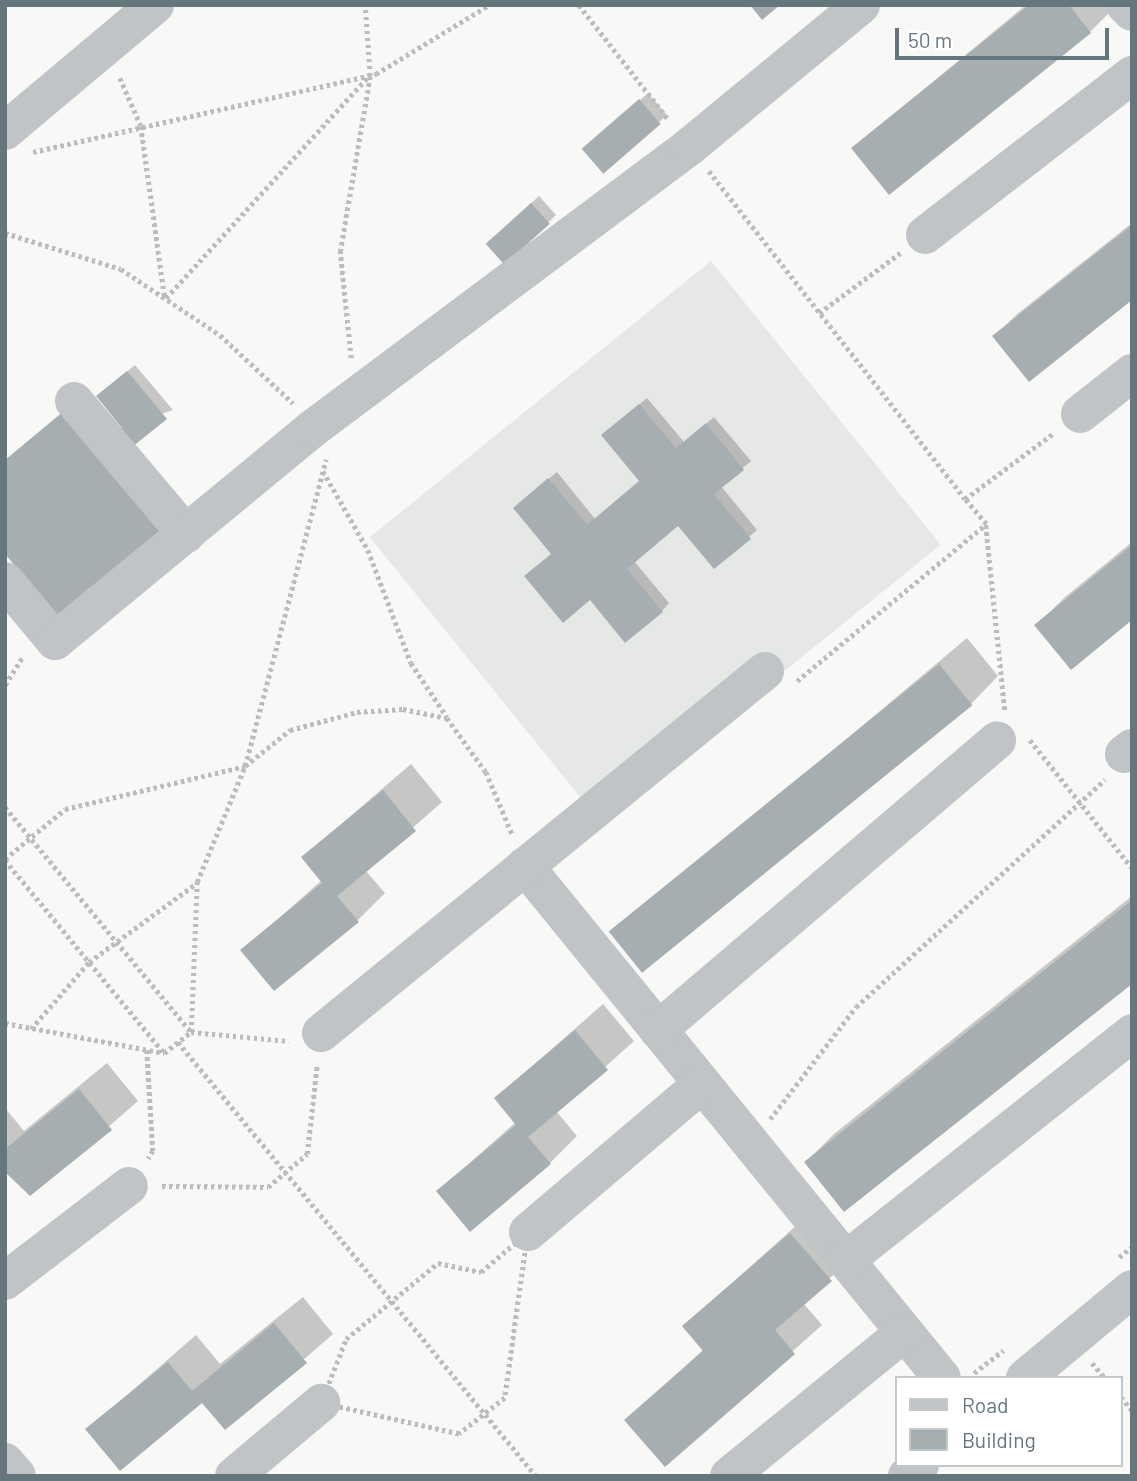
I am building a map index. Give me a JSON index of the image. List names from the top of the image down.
{
  "legend": ["Road", "Building"],
  "scale_bar": "50 m"
}
